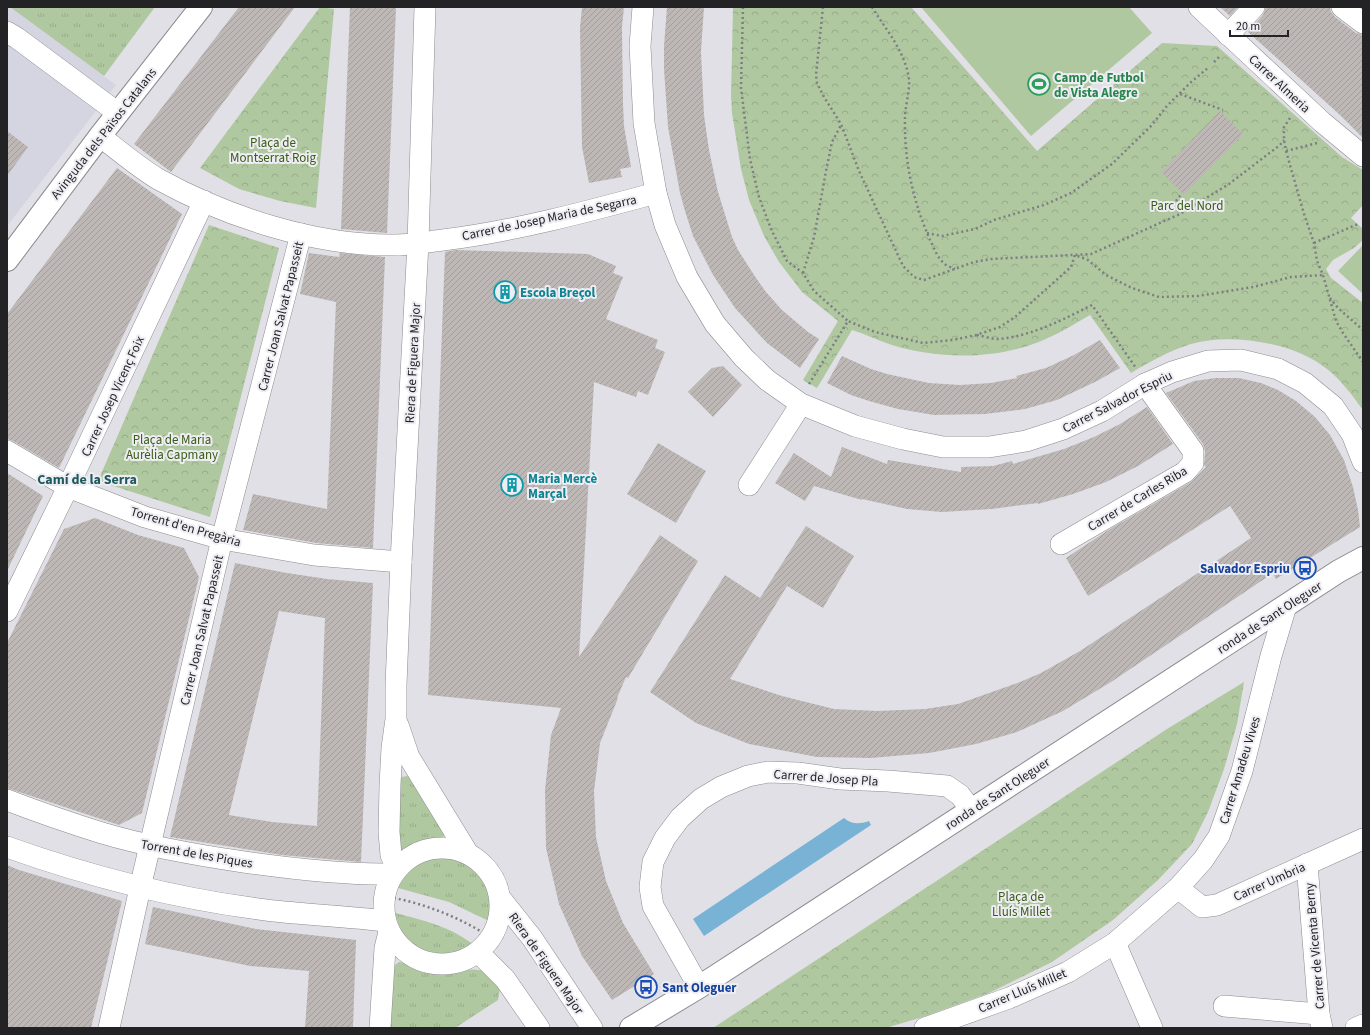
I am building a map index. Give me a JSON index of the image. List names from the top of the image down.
{
  "streets": {
    "street": [
      "Carrer Almeria",
      "Avinguda dels Països Catalans",
      "Carrer de Josep Maria de Segarra",
      "Carrer Joan Salvat Papasseit",
      "Riera de Figuera Major",
      "Carrer Josep Vicenç Foix",
      "Carrer Salvador Espriu",
      "Carrer de Carles Riba",
      "Torrent d'en Pregària",
      "ronda de Sant Oleguer",
      "Carrer Amadeu Vives",
      "Carrer de Josep Pla",
      "Torrent de les Piques",
      "Carrer Umbria",
      "Carrer de Vicenta Berny",
      "Carrer Lluís Millet"
    ]
  },
  "crossings": [
    ["Avinguda dels Països Catalans", "Carrer de Josep Maria de Segarra"],
    ["Carrer de Josep Maria de Segarra", "Carrer Joan Salvat Papasseit"],
    ["Carrer de Josep Maria de Segarra", "Riera de Figuera Major"],
    ["Carrer de Josep Maria de Segarra", "Carrer Josep Vicenç Foix"],
    ["Carrer de Josep Maria de Segarra", "Carrer Salvador Espriu"],
    ["Carrer Joan Salvat Papasseit", "Torrent d'en Pregària"],
    ["Carrer Joan Salvat Papasseit", "Torrent de les Piques"],
    ["Riera de Figuera Major", "Torrent d'en Pregària"],
    ["Carrer Josep Vicenç Foix", "Torrent d'en Pregària"],
    ["Carrer Salvador Espriu", "Carrer de Carles Riba"],
    ["ronda de Sant Oleguer", "Carrer Amadeu Vives"],
    ["ronda de Sant Oleguer", "Carrer de Josep Pla"],
    ["Carrer Amadeu Vives", "Carrer Umbria"],
    ["Carrer Amadeu Vives", "Carrer Lluís Millet"],
    ["Carrer Umbria", "Carrer de Vicenta Berny"]
  ],
  "districts": ["Camí de la Serra"],
  "parks": [
    "Plaça de Montserrat Roig",
    "Parc del Nord",
    "Plaça de Maria Aurèlia Capmany",
    "Plaça de Lluís Millet"
  ],
  "places": {
    "sports": ["Camp de Futbol de Vista Alegre"],
    "building": ["Escola Breçol", "Maria Mercè Marçal"],
    "bus stop": ["Salvador Espriu", "Sant Oleguer"]
  },
  "scale_bar": "20 m"
}
